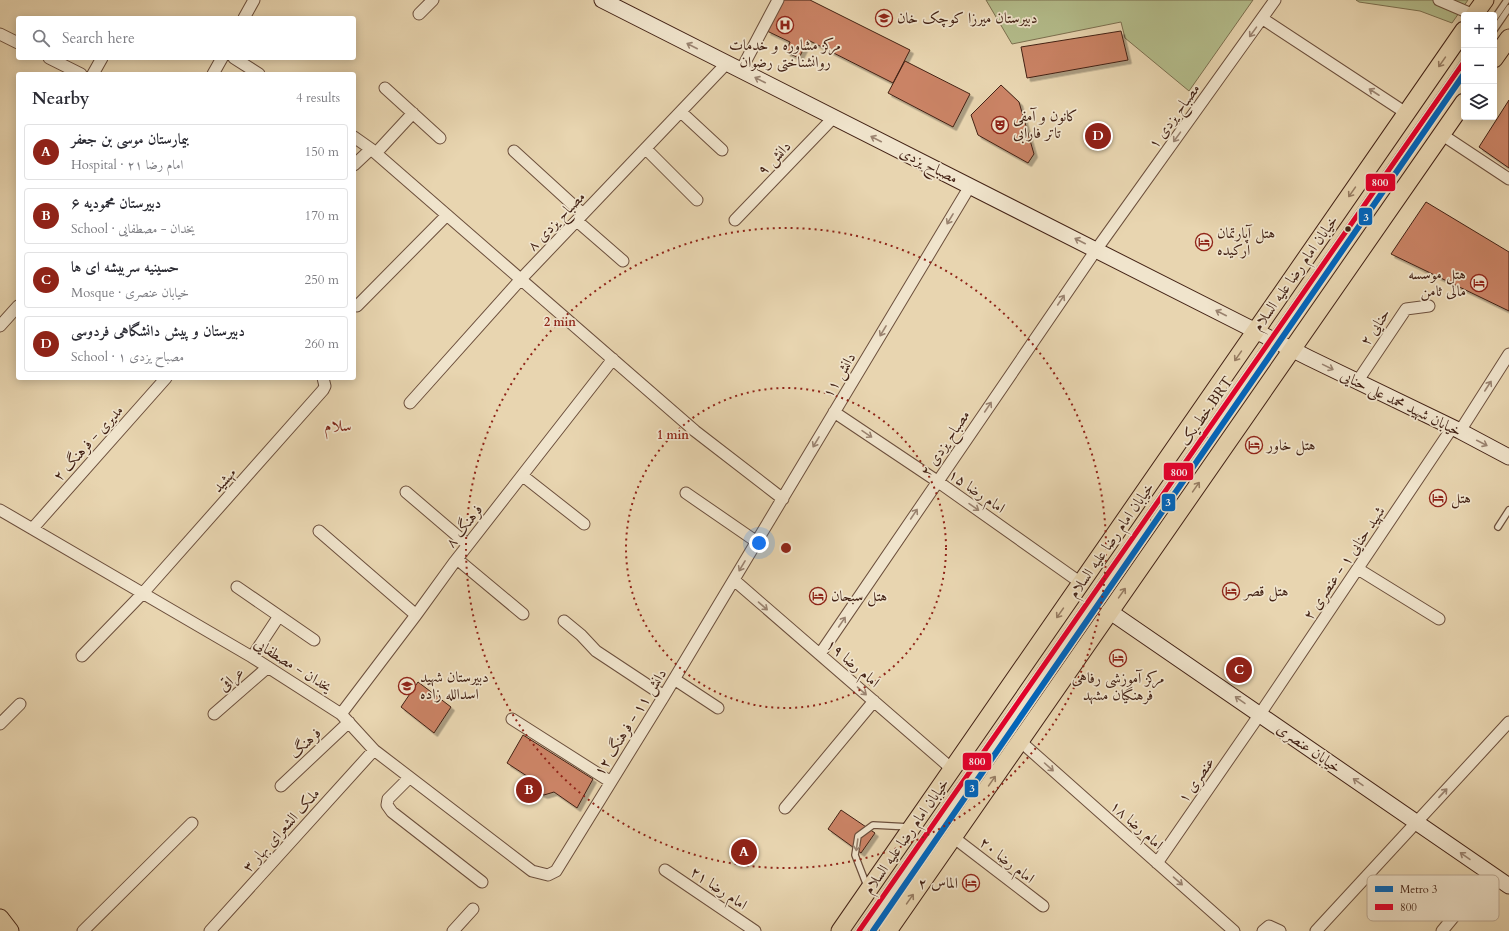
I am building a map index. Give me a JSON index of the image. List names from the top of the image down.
{
  "streets": {
    "main road": [
      "مصباح یزدی",
      "خیابان امام رضا علیه السلام",
      "خیابان شهید محمد علی حنایی",
      "خیابان عنصری"
    ],
    "street": [
      "مصباح یزدی ۱",
      "دانش ۹",
      "مصباح یزدی ۸",
      "حنایی ۲",
      "دانش ۱۱",
      "مدیری - فرهنگ ۲",
      "مصباح یزدی ۲",
      "مهشید",
      "امام رضا ۱۵",
      "فرهنگ ۸",
      "شهید حنایی ۱ - عنصری ۲",
      "امام رضا ۱۹",
      "یخدان - مصطفایی",
      "عراقی",
      "دانش ۱۱ - فرهنگ ۱۲",
      "فرهنگ",
      "عنصری ۱",
      "امام رضا ۱۸",
      "ملک الشعرای بهار ۳",
      "امام رضا ۲۰",
      "امام رضا ۲۱"
    ],
    "lane": ["خط یک BRT"]
  },
  "crossings": [
    ["مصباح یزدی ۱", "مصباح یزدی"],
    ["مصباح یزدی ۱", "مصباح یزدی ۲"],
    ["دانش ۹", "مصباح یزدی"],
    ["مصباح یزدی", "مصباح یزدی ۸"],
    ["مصباح یزدی", "خیابان امام رضا علیه السلام"],
    ["مصباح یزدی", "دانش ۱۱"],
    ["مصباح یزدی", "خیابان شهید محمد علی حنایی"],
    ["مصباح یزدی", "خط یک BRT"],
    ["مصباح یزدی", "مصباح یزدی ۲"],
    ["خیابان امام رضا علیه السلام", "امام رضا ۱۵"],
    ["خیابان امام رضا علیه السلام", "امام رضا ۱۹"],
    ["حنایی ۲", "خیابان شهید محمد علی حنایی"],
    ["دانش ۱۱", "امام رضا ۱۵"],
    ["دانش ۱۱", "امام رضا ۱۹"],
    ["دانش ۱۱", "دانش ۱۱ - فرهنگ ۱۲"],
    ["خیابان شهید محمد علی حنایی", "خط یک BRT"],
    ["خیابان شهید محمد علی حنایی", "شهید حنایی ۱ - عنصری ۲"],
    ["مدیری - فرهنگ ۲", "یخدان - مصطفایی"],
    ["مصباح یزدی ۲", "امام رضا ۱۵"],
    ["مصباح یزدی ۲", "امام رضا ۱۹"],
    ["مهشید", "یخدان - مصطفایی"],
    ["فرهنگ ۸", "یخدان - مصطفایی"],
    ["شهید حنایی ۱ - عنصری ۲", "خیابان عنصری"],
    ["شهید حنایی ۱ - عنصری ۲", "عنصری ۱"],
    ["امام رضا ۱۹", "دانش ۱۱ - فرهنگ ۱۲"],
    ["یخدان - مصطفایی", "عراقی"],
    ["یخدان - مصطفایی", "دانش ۱۱ - فرهنگ ۱۲"],
    ["یخدان - مصطفایی", "فرهنگ"],
    ["یخدان - مصطفایی", "ملک الشعرای بهار ۳"],
    ["خیابان عنصری", "عنصری ۱"],
    ["عنصری ۱", "امام رضا ۱۸"]
  ],
  "one_way": [
    "مصباح یزدی ۱",
    "مصباح یزدی",
    "دانش ۱۱",
    "خیابان شهید محمد علی حنایی",
    "مصباح یزدی ۲",
    "امام رضا ۱۵",
    "امام رضا ۱۹",
    "خیابان عنصری",
    "امام رضا ۱۸"
  ],
  "districts": ["سلام"],
  "places": {
    "school or university": ["دبیرستان میرزا کوچک خان", "دبیرستان شهید اسدالله زاده"],
    "hospital": ["مرکز مشاوره و خدمات روانشناختی رضوان"],
    "theatre": ["کانون و آمفی تاتر فارابی"],
    "hotel": [
      "هتل آپارتمان ارکیده",
      "هتل موسسه مالی ثامن",
      "هتل خاور",
      "هتل",
      "هتل قصر",
      "هتل سبحان",
      "مرکز آموزشی رفاهی فرهنگیان مشهد",
      "الماس ۲"
    ]
  },
  "lines": ["transit line 800", "metro line 3"],
  "legend": ["Metro 3", "800"],
  "page": {
    "map_buttons": ["+", "−"],
    "search": "Search here",
    "heading": ["Nearby", "4 results"],
    "pins": [
      "D",
      "C",
      "B",
      "A"
    ],
    "list": [
      {
        "mark": "A",
        "name": "بیمارستان موسی بن جعفر",
        "note": "Hospital · امام رضا ۲۱",
        "value": "150 m"
      },
      {
        "mark": "B",
        "name": "دبیرستان محمودیه ۶",
        "note": "School · یخدان - مصطفایی",
        "value": "170 m"
      },
      {
        "mark": "C",
        "name": "حسینیه سربیشه ای ها",
        "note": "Mosque · خیابان عنصری",
        "value": "250 m"
      },
      {
        "mark": "D",
        "name": "دبیرستان و پیش دانشگاهی فردوسی",
        "note": "School · مصباح یزدی ۱",
        "value": "260 m"
      }
    ]
  },
  "rings": ["2 min", "1 min"]
}
